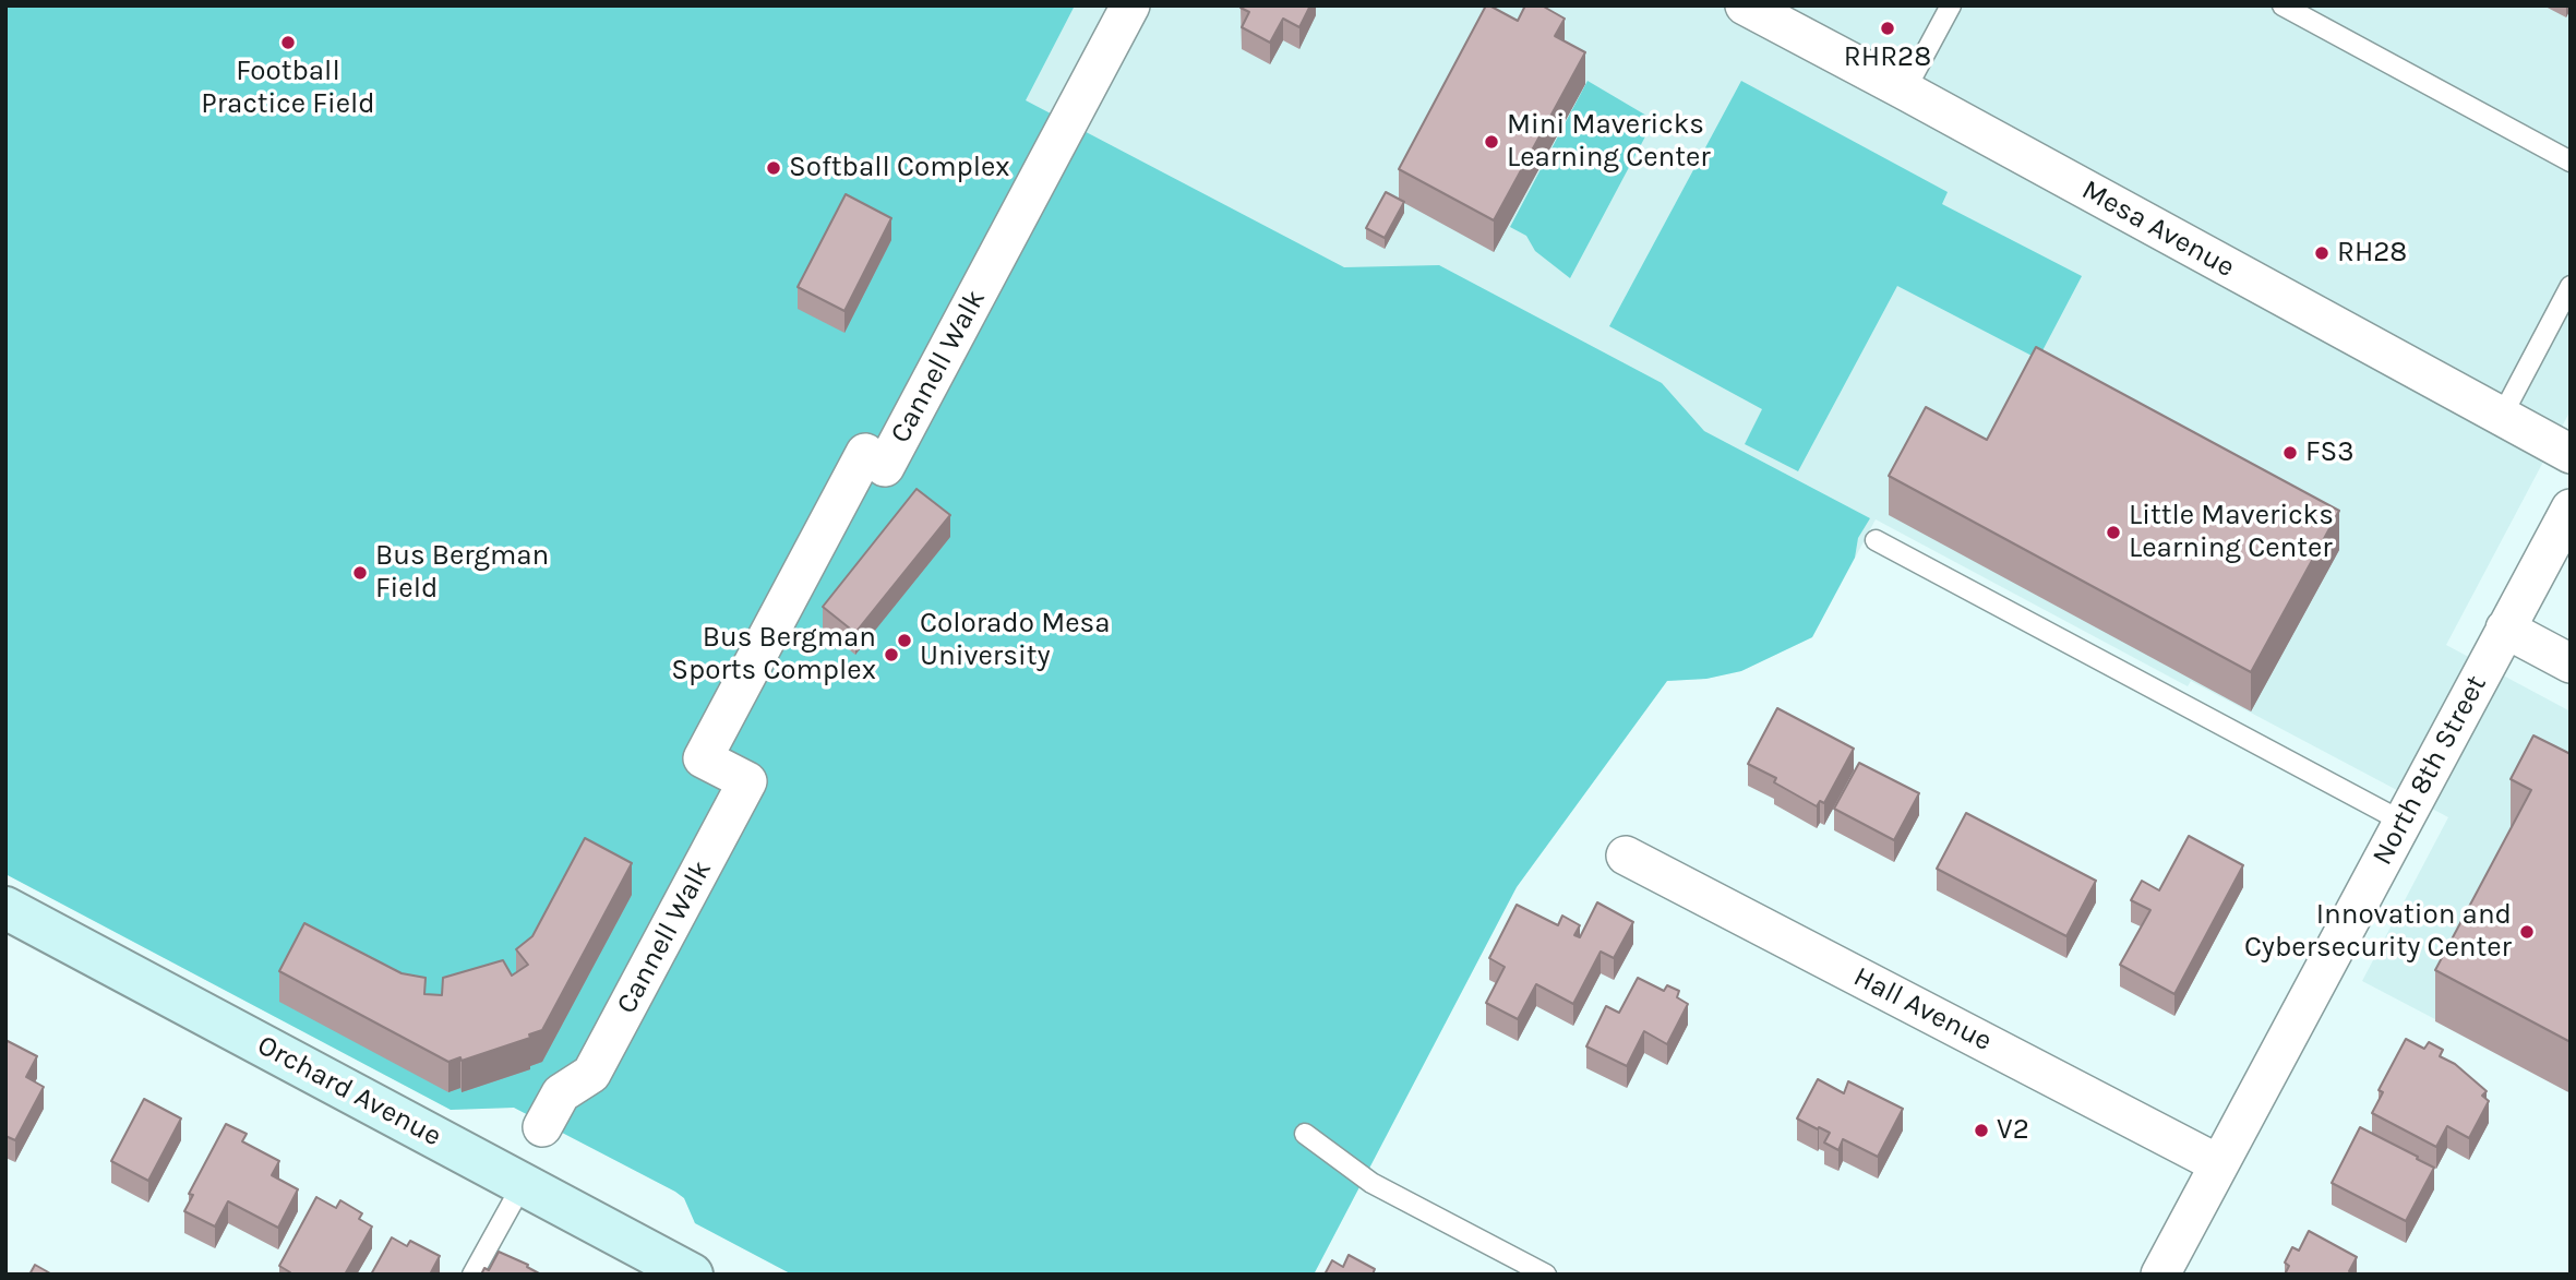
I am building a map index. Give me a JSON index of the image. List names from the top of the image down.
{
  "streets": {
    "street": [
      "Mesa Avenue",
      "Cannell Walk",
      "North 8th Street",
      "Hall Avenue",
      "Orchard Avenue"
    ]
  },
  "crossings": [
    ["North 8th Street", "Hall Avenue"]
  ],
  "places": [
    "RHR28",
    "Football Practice Field",
    "Mini Mavericks Learning Center",
    "Softball Complex",
    "RH28",
    "FS3",
    "Little Mavericks Learning Center",
    "Bus Bergman Field",
    "Colorado Mesa University",
    "Bus Bergman Sports Complex",
    "Innovation and Cybersecurity Center",
    "V2"
  ]
}
